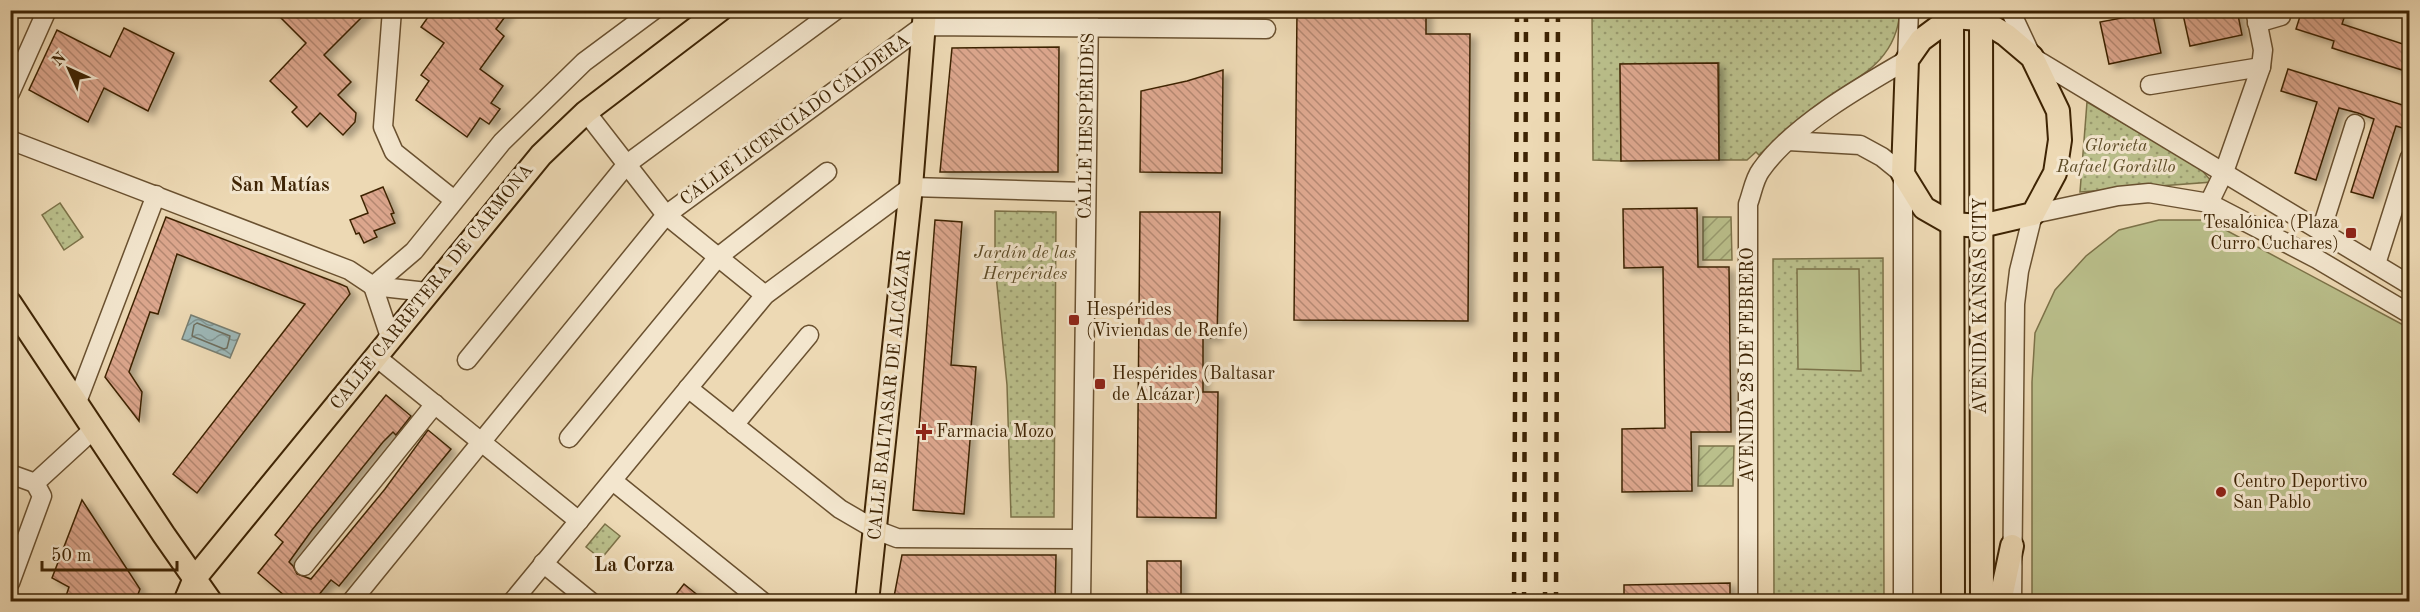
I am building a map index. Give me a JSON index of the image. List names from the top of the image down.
{
  "streets": {
    "main road": ["CALLE CARRETERA DE CARMONA", "AVENIDA KANSAS CITY", "CALLE BALTASAR DE ALCÁZAR"],
    "street": ["CALLE LICENCIADO CALDERA", "CALLE HESPÉRIDES", "AVENIDA 28 DE FEBRERO"]
  },
  "crossings": [
    ["CALLE LICENCIADO CALDERA", "CALLE BALTASAR DE ALCÁZAR"]
  ],
  "districts": ["San Matías", "La Corza"],
  "parks": ["Glorieta Rafael Gordillo", "Jardín de las Herpérides"],
  "places": {
    "transit": ["Tesalónica (Plaza Curro Cuchares)", "Hespérides (Viviendas de Renfe)", "Hespérides (Baltasar de Alcázar)"],
    "health": ["Farmacia Mozo"],
    "other": ["Centro Deportivo San Pablo"]
  },
  "scale_bar": "50 m",
  "north": "top left"
}
